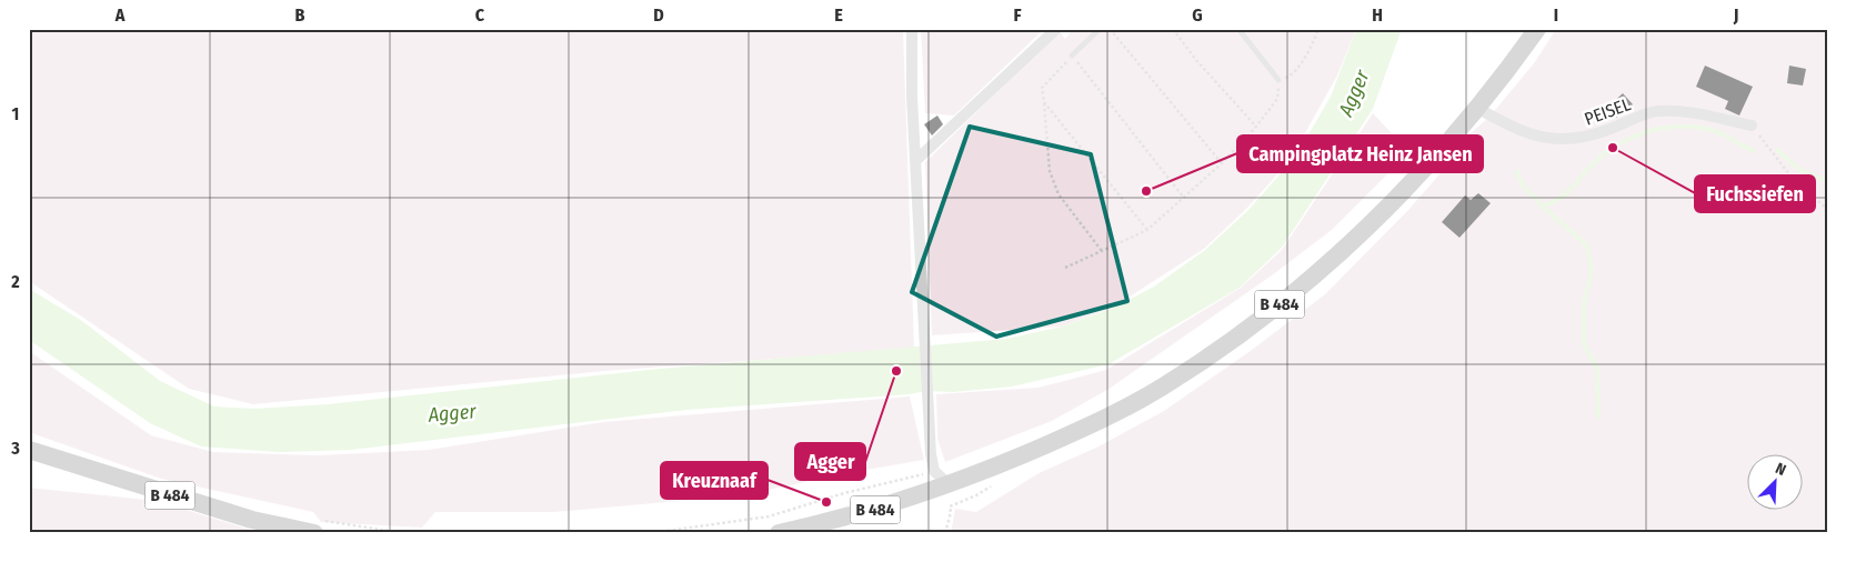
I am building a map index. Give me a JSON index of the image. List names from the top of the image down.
{
  "streets": {
    "main road": ["B 484"],
    "street": ["PEISEL"]
  },
  "crossings": [
    ["PEISEL", "B 484"]
  ],
  "water": ["Agger"],
  "places": [
    "Fuchssiefen",
    "Campingplatz Heinz Jansen",
    "Agger",
    "Kreuznaaf"
  ],
  "north": "top right",
  "grid": {
    "columns": [
      "A",
      "B",
      "C",
      "D",
      "E",
      "F",
      "G",
      "H",
      "I",
      "J"
    ],
    "rows": ["1", "2", "3"]
  }
}
